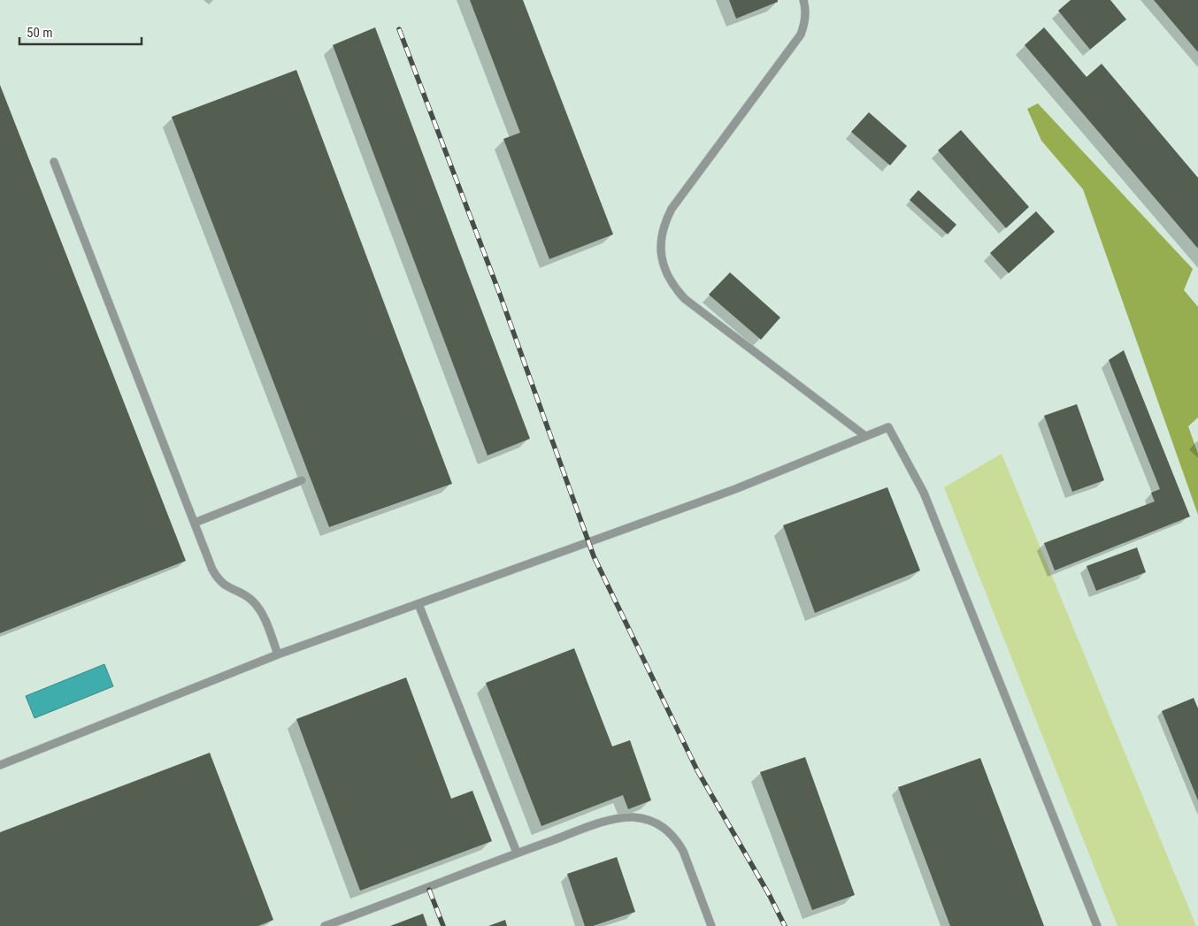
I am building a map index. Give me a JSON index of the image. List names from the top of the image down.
{
  "scale_bar": "50 m"
}
